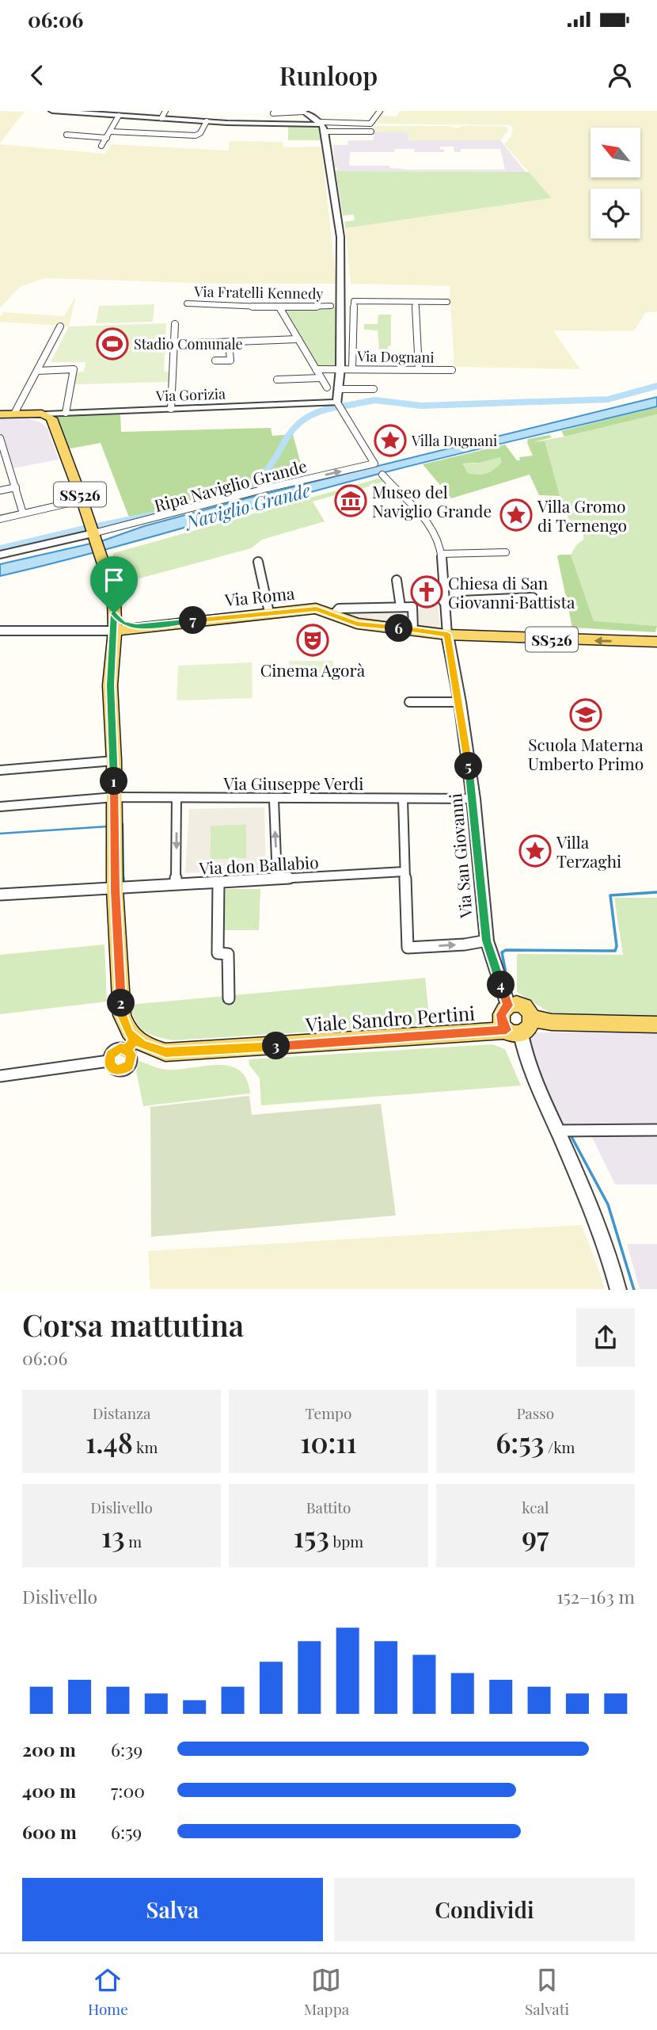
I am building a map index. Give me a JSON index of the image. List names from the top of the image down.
{
  "streets": {
    "main road": ["SS526", "Via Roma", "Viale Sandro Pertini"],
    "street": [
      "Via Fratelli Kennedy",
      "Via Dognani",
      "Via Gorizia",
      "Ripa Naviglio Grande",
      "Via Giuseppe Verdi",
      "Via San Giovanni",
      "Via don Ballabio"
    ]
  },
  "crossings": [
    ["Via Gorizia", "Ripa Naviglio Grande"],
    ["Via Gorizia", "SS526"],
    ["Ripa Naviglio Grande", "SS526"],
    ["SS526", "Via Roma"],
    ["SS526", "Via San Giovanni"],
    ["Via Giuseppe Verdi", "Via San Giovanni"],
    ["Via San Giovanni", "Viale Sandro Pertini"]
  ],
  "water": ["Naviglio Grande"],
  "places": {
    "sports": ["Stadio Comunale"],
    "place": ["Villa Dugnani", "Villa Gromo di Ternengo", "Villa Terzaghi"],
    "museum": ["Museo del Naviglio Grande"],
    "church": ["Chiesa di San Giovanni Battista"],
    "theatre": ["Cinema Agorà"],
    "school or university": ["Scuola Materna Umberto Primo"]
  },
  "north": "top left",
  "page": {
    "status": "06:06",
    "header": "Runloop",
    "pins": [
      "7",
      "6",
      "5",
      "1",
      "4",
      "2",
      "3"
    ],
    "heading": ["Corsa mattutina", "06:06"],
    "stats": [
      ["Distanza", "1.48 km"],
      ["Tempo", "10:11"],
      ["Passo", "6:53 /km"],
      ["Dislivello", "13 m"],
      ["Battito", "153 bpm"],
      ["kcal", "97"]
    ],
    "chart": ["Dislivello", "152–163 m"],
    "list": [
      {
        "name": "200 m",
        "note": "6:39"
      },
      {
        "name": "400 m",
        "note": "7:00"
      },
      {
        "name": "600 m",
        "note": "6:59"
      }
    ],
    "buttons": ["Salva", "Condividi"],
    "tabs": ["Home", "Mappa", "Salvati"]
  }
}
